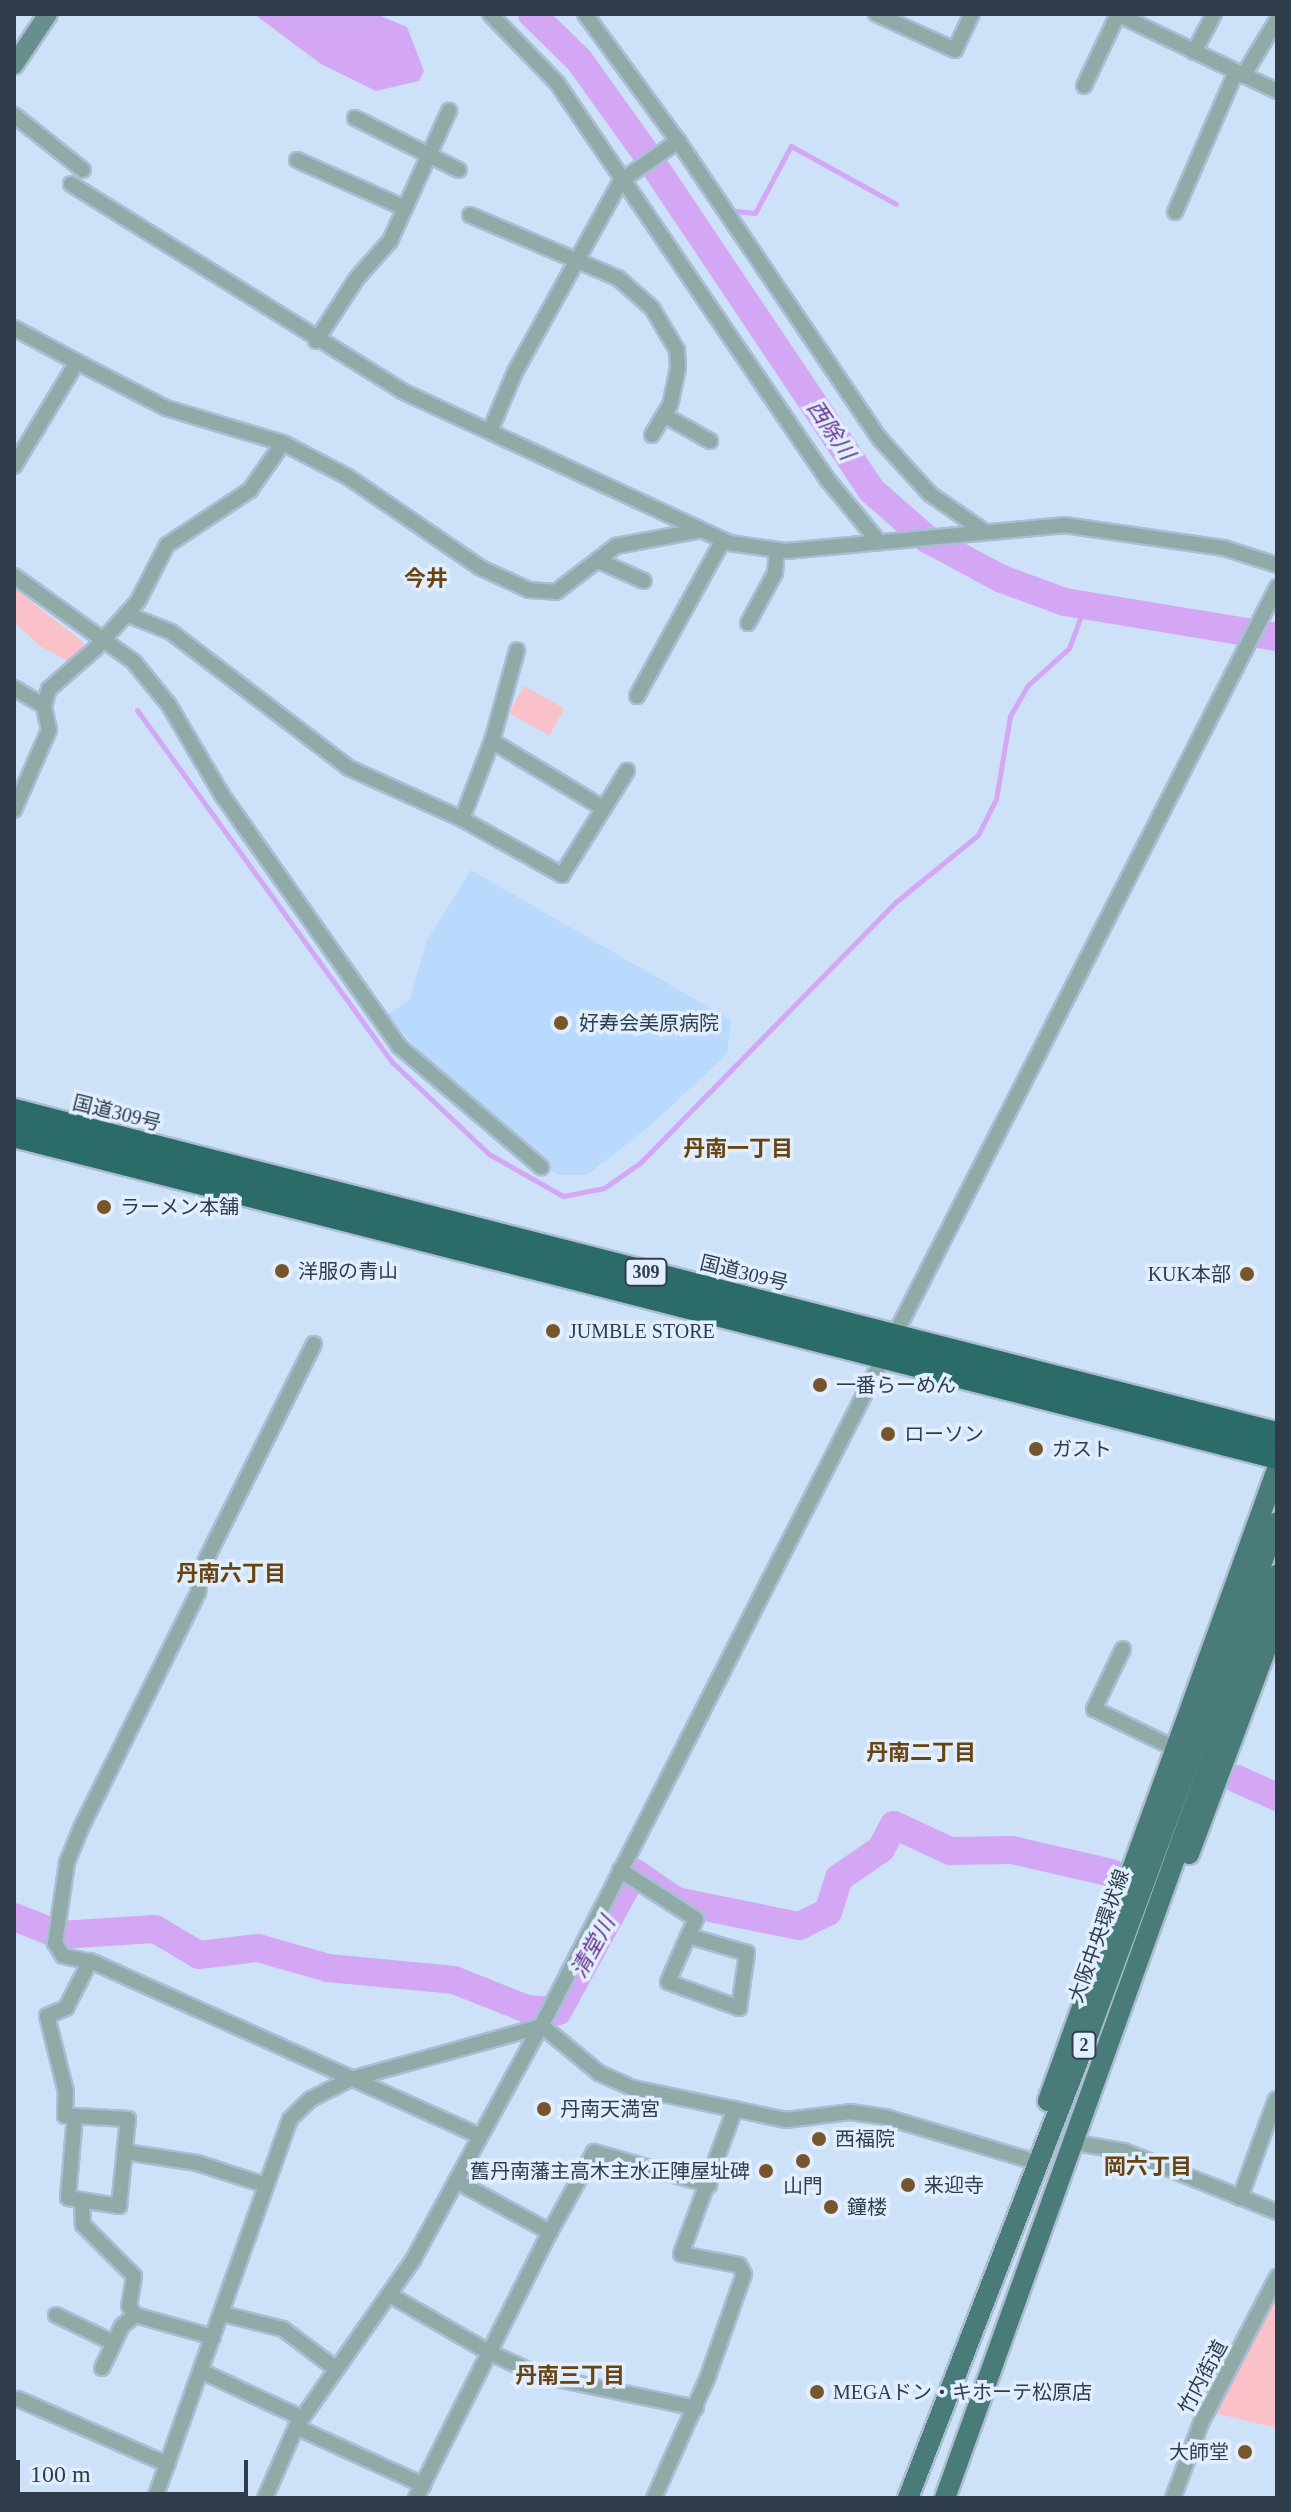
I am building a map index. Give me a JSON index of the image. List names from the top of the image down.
{
  "streets": {
    "highway": ["国道309号", "309"],
    "main road": ["大阪中央環状線", "2"],
    "street": ["竹内街道"]
  },
  "districts": [
    "今井",
    "丹南一丁目",
    "丹南六丁目",
    "丹南二丁目",
    "岡六丁目",
    "丹南三丁目"
  ],
  "water": ["西除川", "清堂川"],
  "places": [
    "好寿会美原病院",
    "ラーメン本舗",
    "洋服の青山",
    "KUK本部",
    "JUMBLE STORE",
    "一番らーめん",
    "ローソン",
    "ガスト",
    "丹南天満宮",
    "西福院",
    "山門",
    "舊丹南藩主高木主水正陣屋址碑",
    "来迎寺",
    "鐘楼",
    "MEGAドン・キホーテ松原店",
    "大師堂"
  ],
  "scale_bar": "100 m"
}
